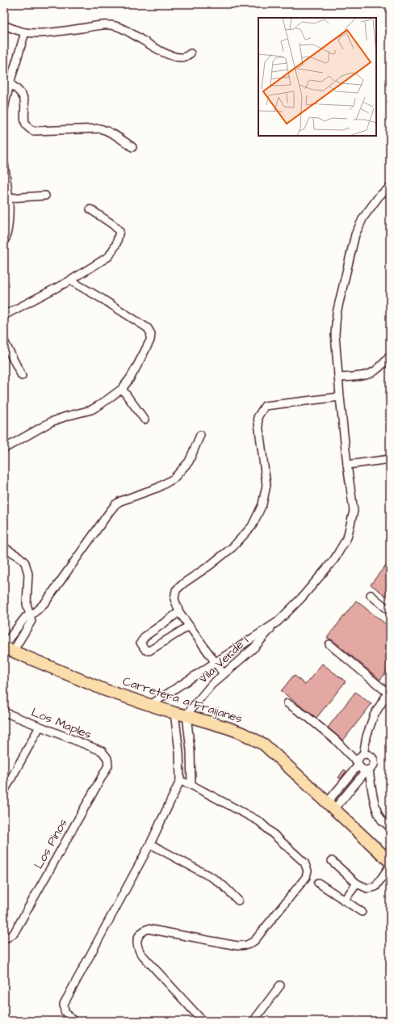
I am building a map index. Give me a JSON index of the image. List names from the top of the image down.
{
  "streets": {
    "main road": ["Carretera a Fraijanes"],
    "street": ["Vila Verde I", "Los Maples", "Los Pinos"]
  },
  "crossings": [
    ["Vila Verde I", "Carretera a Fraijanes"],
    ["Los Maples", "Los Pinos"]
  ]
}
